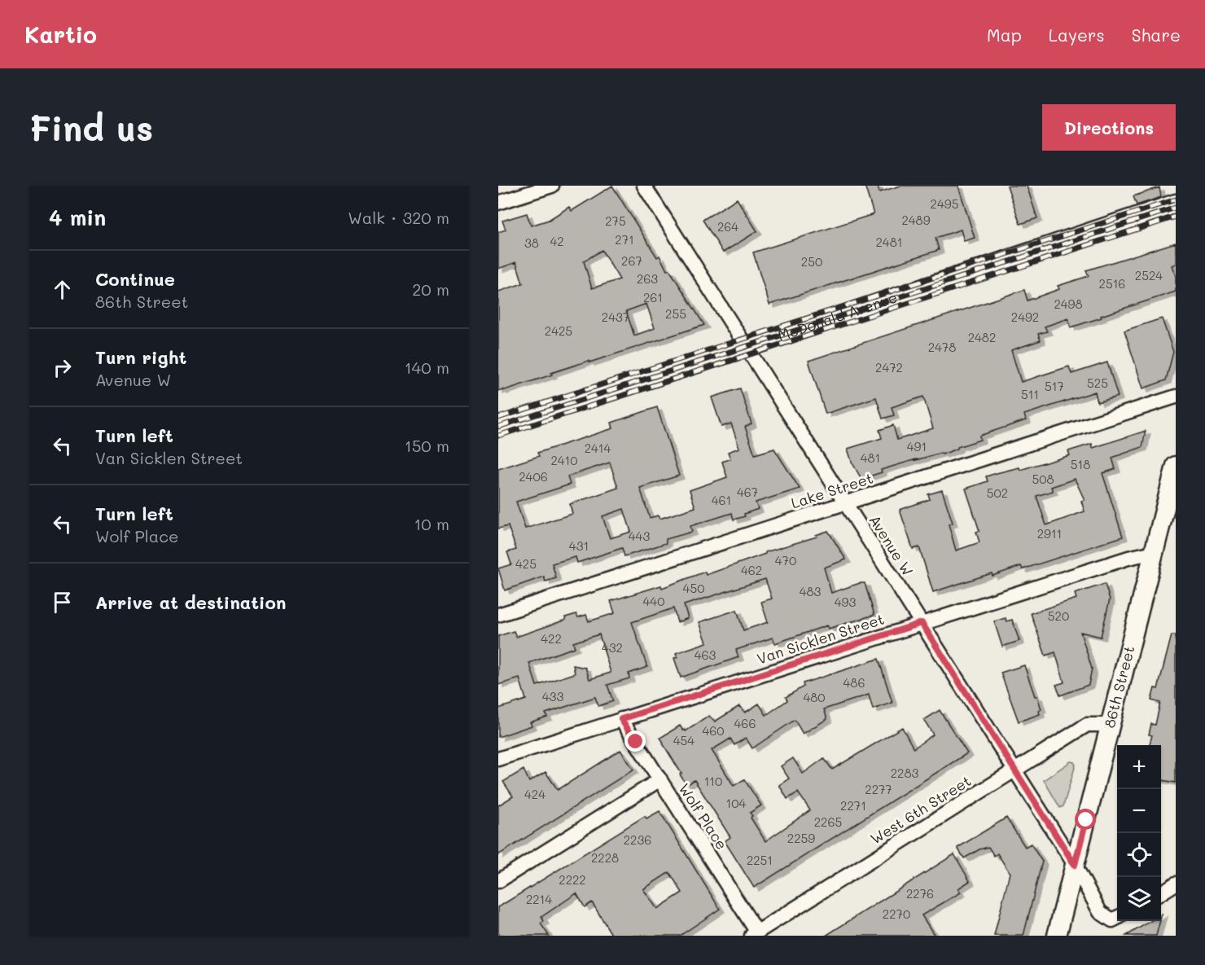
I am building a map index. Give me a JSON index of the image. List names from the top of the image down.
{
  "streets": {
    "main road": ["McDonald Avenue", "86th Street"],
    "street": [
      "Lake Street",
      "Avenue W",
      "Van Sicklen Street",
      "West 6th Street",
      "Wolf Place"
    ]
  },
  "crossings": [
    ["McDonald Avenue", "Avenue W"],
    ["Lake Street", "Avenue W"],
    ["Avenue W", "Van Sicklen Street"],
    ["Avenue W", "86th Street"],
    ["Avenue W", "West 6th Street"],
    ["Van Sicklen Street", "86th Street"],
    ["Van Sicklen Street", "Wolf Place"],
    ["86th Street", "West 6th Street"],
    ["West 6th Street", "Wolf Place"]
  ],
  "house_numbers": [
    "2495",
    "2489",
    "275",
    "264",
    "271",
    "42",
    "2481",
    "38",
    "267",
    "250",
    "2524",
    "263",
    "2516",
    "261",
    "2498",
    "255",
    "2437",
    "2492",
    "2425",
    "2482",
    "2478",
    "2472",
    "525",
    "517",
    "511",
    "491",
    "2414",
    "481",
    "2410",
    "518",
    "2406",
    "508",
    "467",
    "502",
    "461",
    "2911",
    "443",
    "431",
    "470",
    "425",
    "462",
    "450",
    "483",
    "440",
    "493",
    "520",
    "422",
    "432",
    "463",
    "486",
    "433",
    "480",
    "466",
    "460",
    "454",
    "2283",
    "110",
    "2277",
    "424",
    "104",
    "2271",
    "2265",
    "2259",
    "2236",
    "2228",
    "2251",
    "2222",
    "2276",
    "2214",
    "2270"
  ],
  "page": {
    "header": "Kartio",
    "nav": ["Map", "Layers", "Share"],
    "buttons": "Directions",
    "title": "Find us",
    "heading": ["4 min", "Walk · 320 m"],
    "list": [
      ["Continue", "86th Street", "20 m"],
      ["Turn right", "Avenue W", "140 m"],
      ["Turn left", "Van Sicklen Street", "150 m"],
      ["Turn left", "Wolf Place", "10 m"],
      "Arrive at destination"
    ],
    "map_buttons": ["+", "−"]
  }
}
